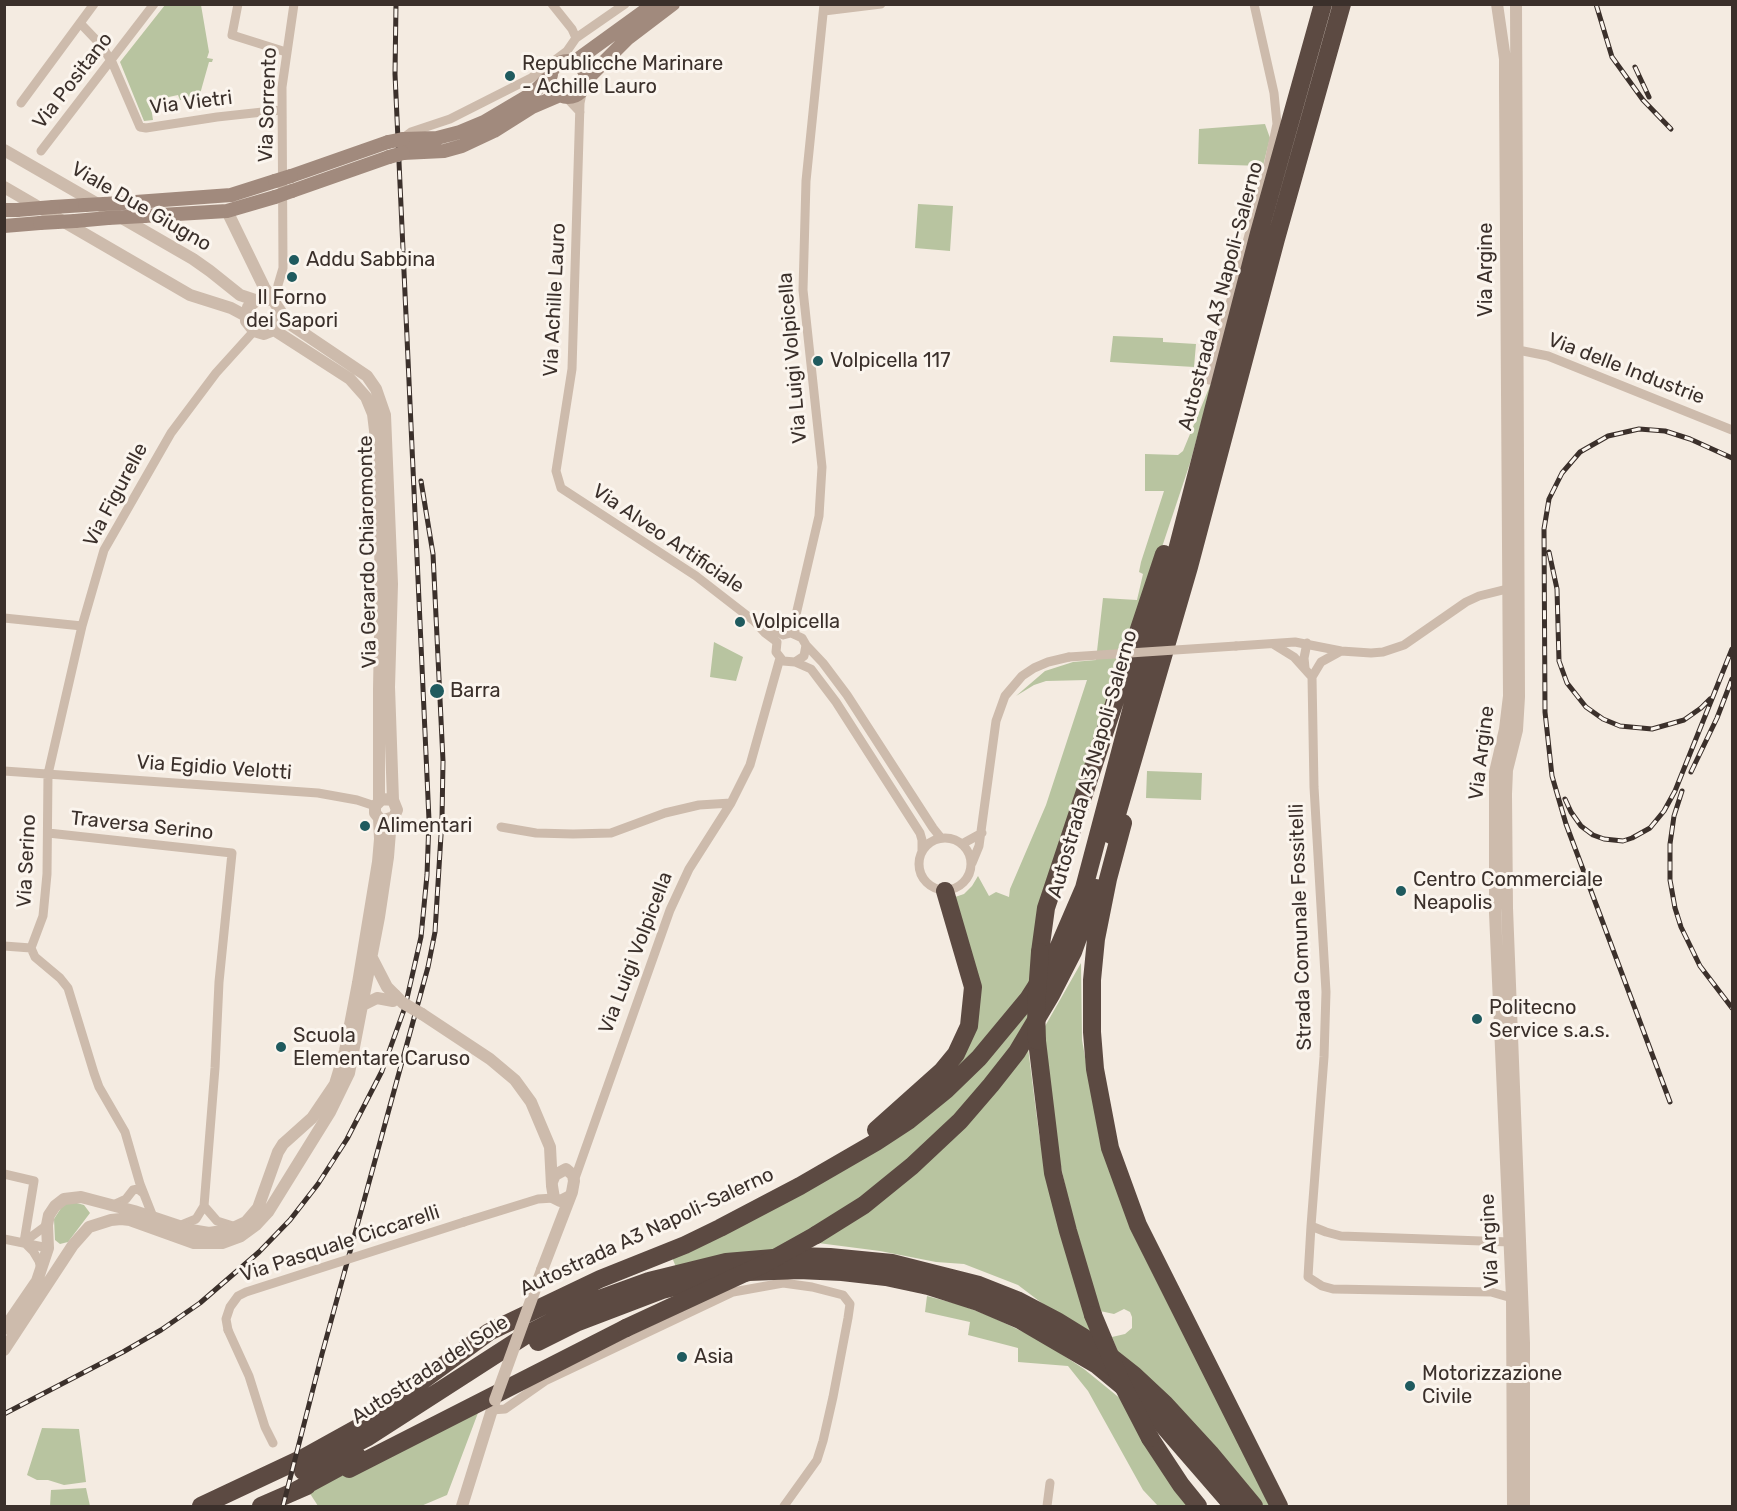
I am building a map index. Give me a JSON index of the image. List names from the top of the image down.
{
  "streets": {
    "highway": ["Autostrada A3 Napoli-Salerno", "Autostrada del Sole"],
    "street": [
      "Via Positano",
      "Via Vietri",
      "Via Sorrento",
      "Viale Due Giugno",
      "Via Argine",
      "Via Achille Lauro",
      "Via Luigi Volpicella",
      "Via delle Industrie",
      "Via Figurelle",
      "Via Alveo Artificiale",
      "Via Gerardo Chiaromonte",
      "Via Egidio Velotti",
      "Traversa Serino",
      "Via Serino",
      "Strada Comunale Fossitelli",
      "Via Pasquale Ciccarelli"
    ]
  },
  "crossings": [
    ["Via Positano", "Via Vietri"],
    ["Via Vietri", "Via Sorrento"],
    ["Via Sorrento", "Viale Due Giugno"],
    ["Via Sorrento", "Via Figurelle"],
    ["Via Sorrento", "Via Gerardo Chiaromonte"],
    ["Viale Due Giugno", "Via Figurelle"],
    ["Viale Due Giugno", "Via Gerardo Chiaromonte"],
    ["Via Argine", "Via delle Industrie"],
    ["Via Argine", "Strada Comunale Fossitelli"],
    ["Autostrada A3 Napoli-Salerno", "Autostrada del Sole"],
    ["Via Achille Lauro", "Via Alveo Artificiale"],
    ["Via Luigi Volpicella", "Via Alveo Artificiale"],
    ["Via Figurelle", "Via Gerardo Chiaromonte"],
    ["Via Figurelle", "Via Egidio Velotti"],
    ["Via Figurelle", "Via Serino"],
    ["Via Gerardo Chiaromonte", "Via Egidio Velotti"],
    ["Via Egidio Velotti", "Via Serino"],
    ["Traversa Serino", "Via Serino"]
  ],
  "places": [
    "Republicche Marinare - Achille Lauro",
    "Addu Sabbina",
    "Il Forno dei Sapori",
    "Volpicella 117",
    "Volpicella",
    "Barra",
    "Alimentari",
    "Centro Commerciale Neapolis",
    "Politecno Service s.a.s.",
    "Scuola Elementare Caruso",
    "Asia",
    "Motorizzazione Civile"
  ]
}
